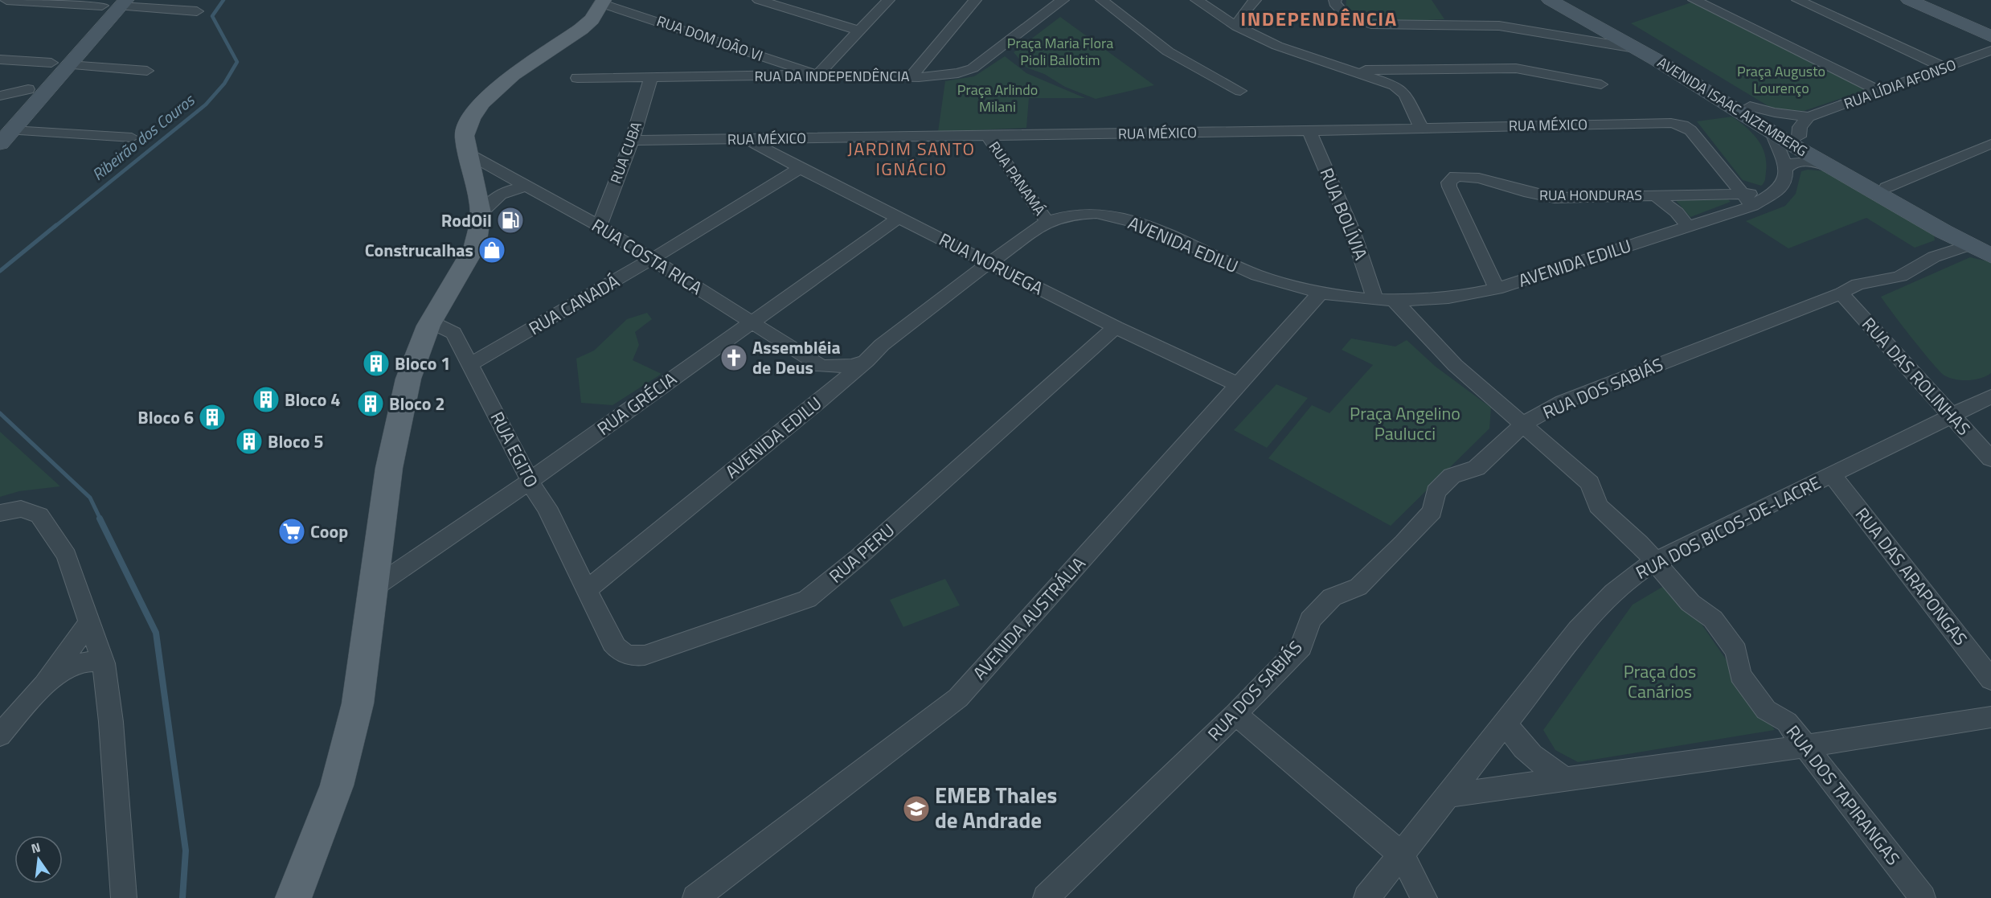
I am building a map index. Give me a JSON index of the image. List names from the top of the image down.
{
  "streets": {
    "street": [
      "RUA DOM JOÃO VI",
      "RUA DA INDEPENDÊNCIA",
      "RUA LÍDIA AFONSO",
      "AVENIDA ISAAC AIZEMBERG",
      "RUA MÉXICO",
      "RUA CUBA",
      "RUA PANAMÁ",
      "RUA HONDURAS",
      "RUA BOLÍVIA",
      "AVENIDA EDILU",
      "RUA COSTA RICA",
      "RUA NORUEGA",
      "RUA CANADÁ",
      "RUA DAS ROLINHAS",
      "RUA DOS SABIÁS",
      "RUA GRÉCIA",
      "RUA EGITO",
      "RUA DOS BICOS-DE-LACRE",
      "RUA PERU",
      "RUA DAS ARAPONGAS",
      "AVENIDA AUSTRÁLIA",
      "RUA DOS TAPIRANGAS"
    ]
  },
  "crossings": [
    ["RUA DOM JOÃO VI", "RUA DA INDEPENDÊNCIA"],
    ["RUA DA INDEPENDÊNCIA", "RUA CUBA"],
    ["RUA LÍDIA AFONSO", "AVENIDA ISAAC AIZEMBERG"],
    ["AVENIDA ISAAC AIZEMBERG", "RUA DOS SABIÁS"],
    ["RUA MÉXICO", "RUA CUBA"],
    ["RUA MÉXICO", "RUA PANAMÁ"],
    ["RUA MÉXICO", "RUA HONDURAS"],
    ["RUA MÉXICO", "RUA BOLÍVIA"],
    ["RUA MÉXICO", "AVENIDA EDILU"],
    ["RUA MÉXICO", "RUA NORUEGA"],
    ["RUA CUBA", "RUA COSTA RICA"],
    ["RUA PANAMÁ", "AVENIDA EDILU"],
    ["RUA HONDURAS", "AVENIDA EDILU"],
    ["RUA BOLÍVIA", "AVENIDA EDILU"],
    ["RUA BOLÍVIA", "RUA DOS TAPIRANGAS"],
    ["AVENIDA EDILU", "RUA NORUEGA"],
    ["AVENIDA EDILU", "RUA EGITO"],
    ["AVENIDA EDILU", "RUA PERU"],
    ["AVENIDA EDILU", "AVENIDA AUSTRÁLIA"],
    ["AVENIDA EDILU", "RUA DOS TAPIRANGAS"],
    ["RUA COSTA RICA", "RUA CANADÁ"],
    ["RUA COSTA RICA", "RUA GRÉCIA"],
    ["RUA NORUEGA", "RUA CANADÁ"],
    ["RUA NORUEGA", "RUA GRÉCIA"],
    ["RUA NORUEGA", "RUA PERU"],
    ["RUA NORUEGA", "AVENIDA AUSTRÁLIA"],
    ["RUA CANADÁ", "RUA EGITO"],
    ["RUA DAS ROLINHAS", "RUA DOS SABIÁS"],
    ["RUA DAS ROLINHAS", "RUA DOS BICOS-DE-LACRE"],
    ["RUA DOS SABIÁS", "RUA DOS TAPIRANGAS"],
    ["RUA GRÉCIA", "RUA EGITO"],
    ["RUA EGITO", "RUA PERU"],
    ["RUA DOS BICOS-DE-LACRE", "RUA DAS ARAPONGAS"],
    ["RUA DOS BICOS-DE-LACRE", "RUA DOS TAPIRANGAS"]
  ],
  "districts": ["INDEPENDÊNCIA", "JARDIM SANTO IGNÁCIO"],
  "water": ["Ribeirão dos Couros"],
  "parks": [
    "Praça Maria Flora Pioli Ballotim",
    "Praça Augusto Lourenço",
    "Praça Arlindo Milani",
    "Praça Angelino Paulucci",
    "Praça dos Canários"
  ],
  "places": {
    "fuel station": ["RodOil"],
    "shop": ["Construcalhas"],
    "church": ["Assembléia de Deus"],
    "building": [
      "Bloco 1",
      "Bloco 4",
      "Bloco 2",
      "Bloco 6",
      "Bloco 5"
    ],
    "supermarket": ["Coop"],
    "school or university": ["EMEB Thales de Andrade"]
  },
  "north": "top"
}
